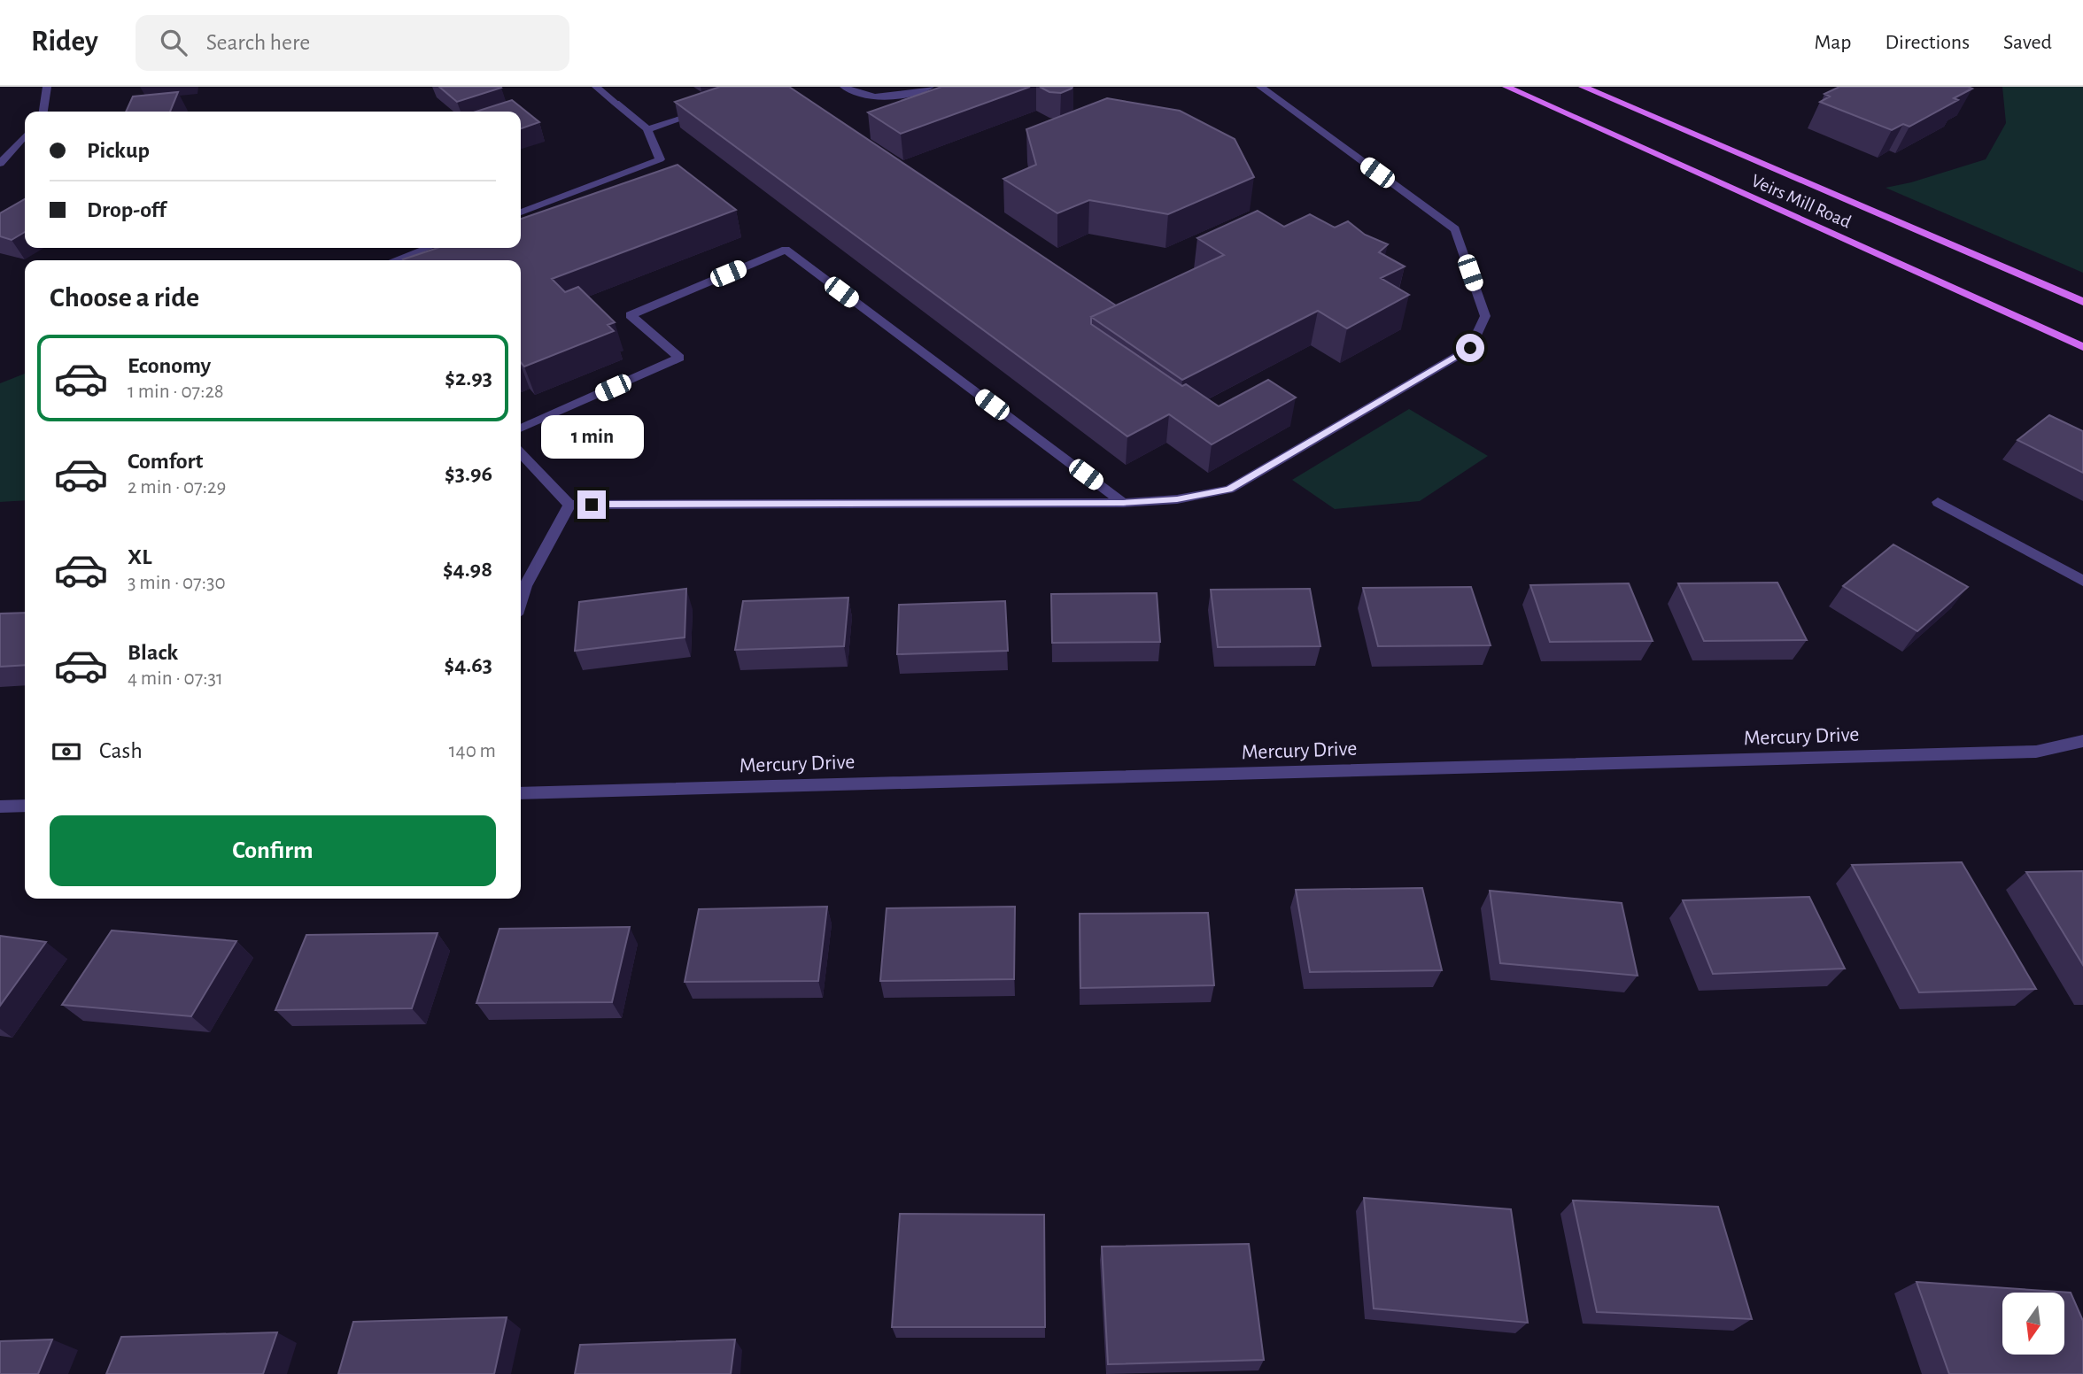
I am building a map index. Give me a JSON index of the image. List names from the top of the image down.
{
  "streets": {
    "main road": ["Veirs Mill Road"],
    "street": ["Mercury Drive"]
  },
  "north": "bottom",
  "page": {
    "header": "Ridey",
    "search": "Search here",
    "nav": ["Map", "Directions", "Saved"],
    "banner": ["Pickup", "Drop-off"],
    "heading": "Choose a ride",
    "list": [
      {
        "name": "Economy",
        "note": "1 min · 07:28",
        "value": "$2.93"
      },
      {
        "name": "Comfort",
        "note": "2 min · 07:29",
        "value": "$3.96"
      },
      {
        "name": "XL",
        "note": "3 min · 07:30",
        "value": "$4.98"
      },
      {
        "name": "Black",
        "note": "4 min · 07:31",
        "value": "$4.63"
      }
    ],
    "bubble": "1 min",
    "pay": ["Cash", "140 m"],
    "buttons": "Confirm"
  }
}
